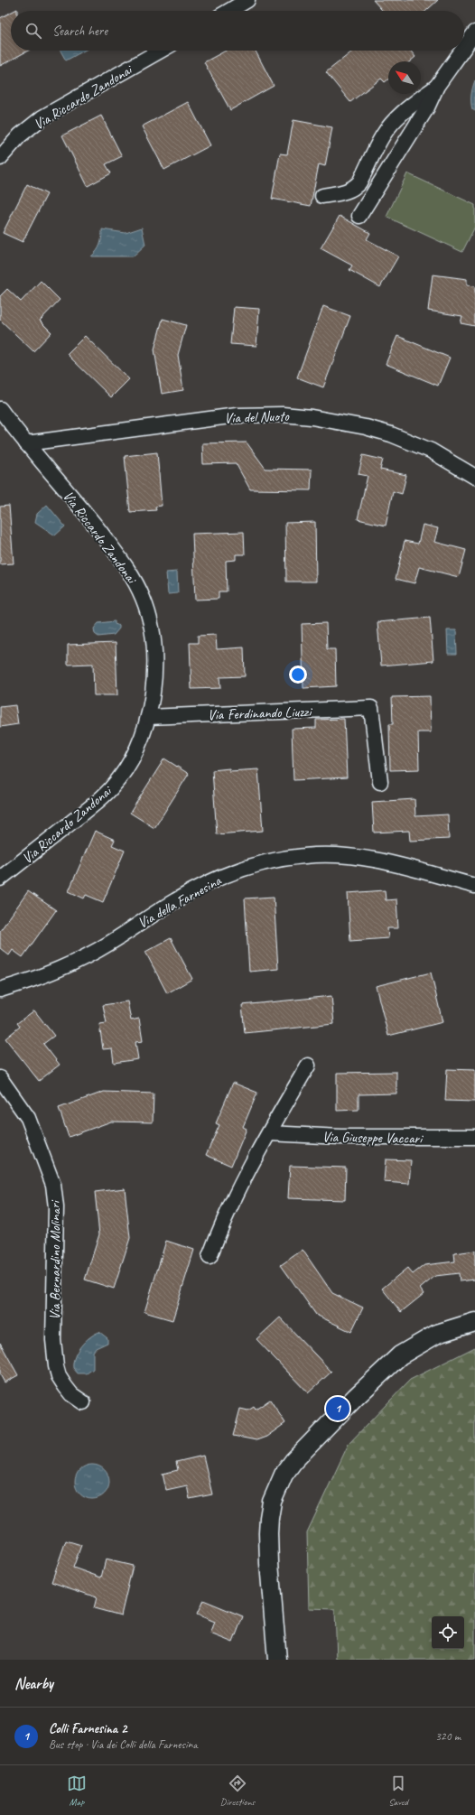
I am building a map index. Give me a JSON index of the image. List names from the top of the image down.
{
  "streets": {
    "street": [
      "Via Riccardo Zandonai",
      "Via del Nuoto",
      "Via Ferdinando Liuzzi",
      "Via della Farnesina",
      "Via Giuseppe Vaccari",
      "Via Bernardino Molinari"
    ]
  },
  "crossings": [
    ["Via Riccardo Zandonai", "Via del Nuoto"],
    ["Via Riccardo Zandonai", "Via Ferdinando Liuzzi"]
  ],
  "north": "top left",
  "page": {
    "search": "Search here",
    "pins": "1",
    "heading": "Nearby",
    "list": [
      {
        "mark": "1",
        "name": "Colli Farnesina 2",
        "note": "Bus stop · Via dei Colli della Farnesina",
        "value": "320 m"
      }
    ],
    "nav": ["Map", "Directions", "Saved"]
  }
}
